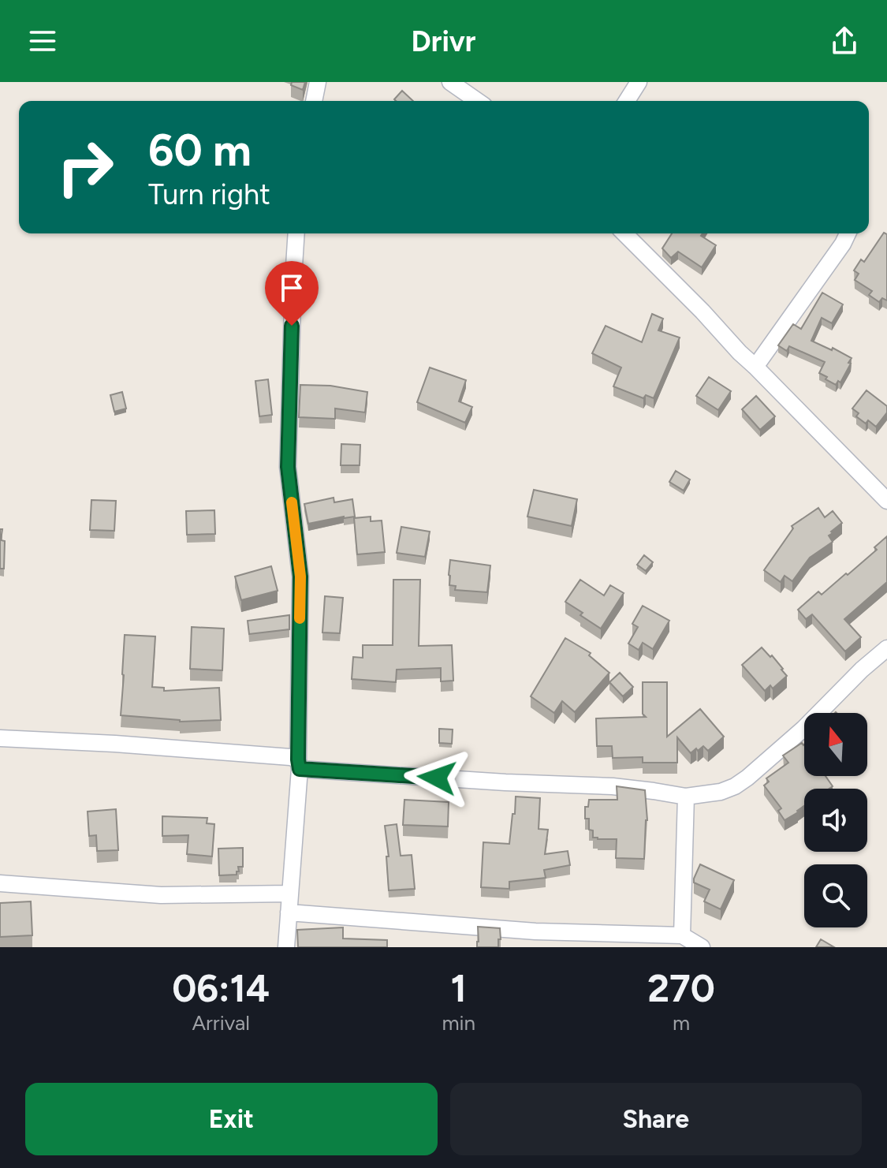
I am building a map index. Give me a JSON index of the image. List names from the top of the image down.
{
  "north": "top",
  "page": {
    "header": "Drivr",
    "turn": ["60 m", "Turn right"],
    "eta": [
      "06:14",
      "Arrival",
      "1",
      "min",
      "270",
      "m"
    ],
    "buttons": ["Exit", "Share"]
  }
}
